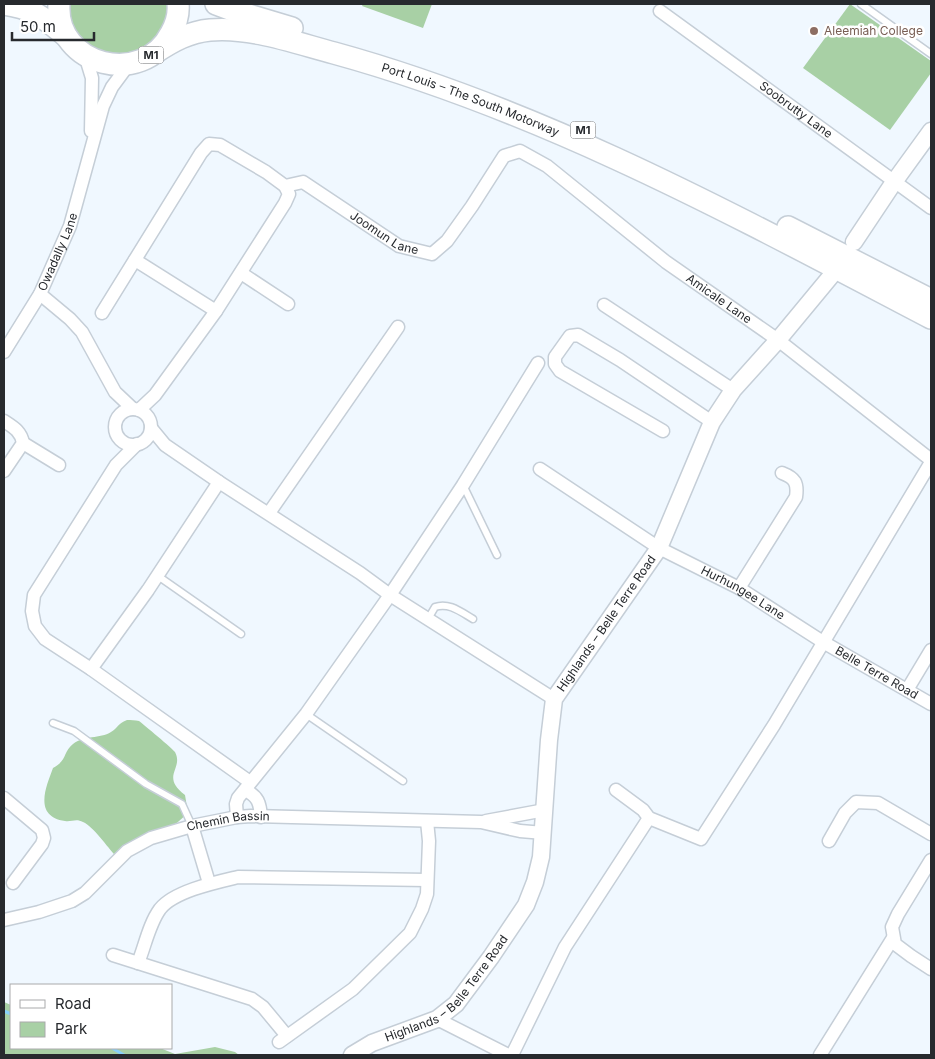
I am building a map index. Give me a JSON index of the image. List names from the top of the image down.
{
  "streets": {
    "highway": ["M1", "Port Louis – The South Motorway"],
    "street": [
      "Soobrutty Lane",
      "Joomun Lane",
      "Owadally Lane",
      "Amicale Lane",
      "Hurhungee Lane",
      "Highlands – Belle Terre Road",
      "Belle Terre Road",
      "Chemin Bassin"
    ]
  },
  "crossings": [
    ["M1", "Port Louis – The South Motorway"],
    ["Joomun Lane", "Amicale Lane"],
    ["Amicale Lane", "Highlands – Belle Terre Road"],
    ["Hurhungee Lane", "Highlands – Belle Terre Road"],
    ["Hurhungee Lane", "Belle Terre Road"]
  ],
  "places": ["Aleemiah College"],
  "legend": ["Road", "Park"],
  "scale_bar": "50 m"
}
